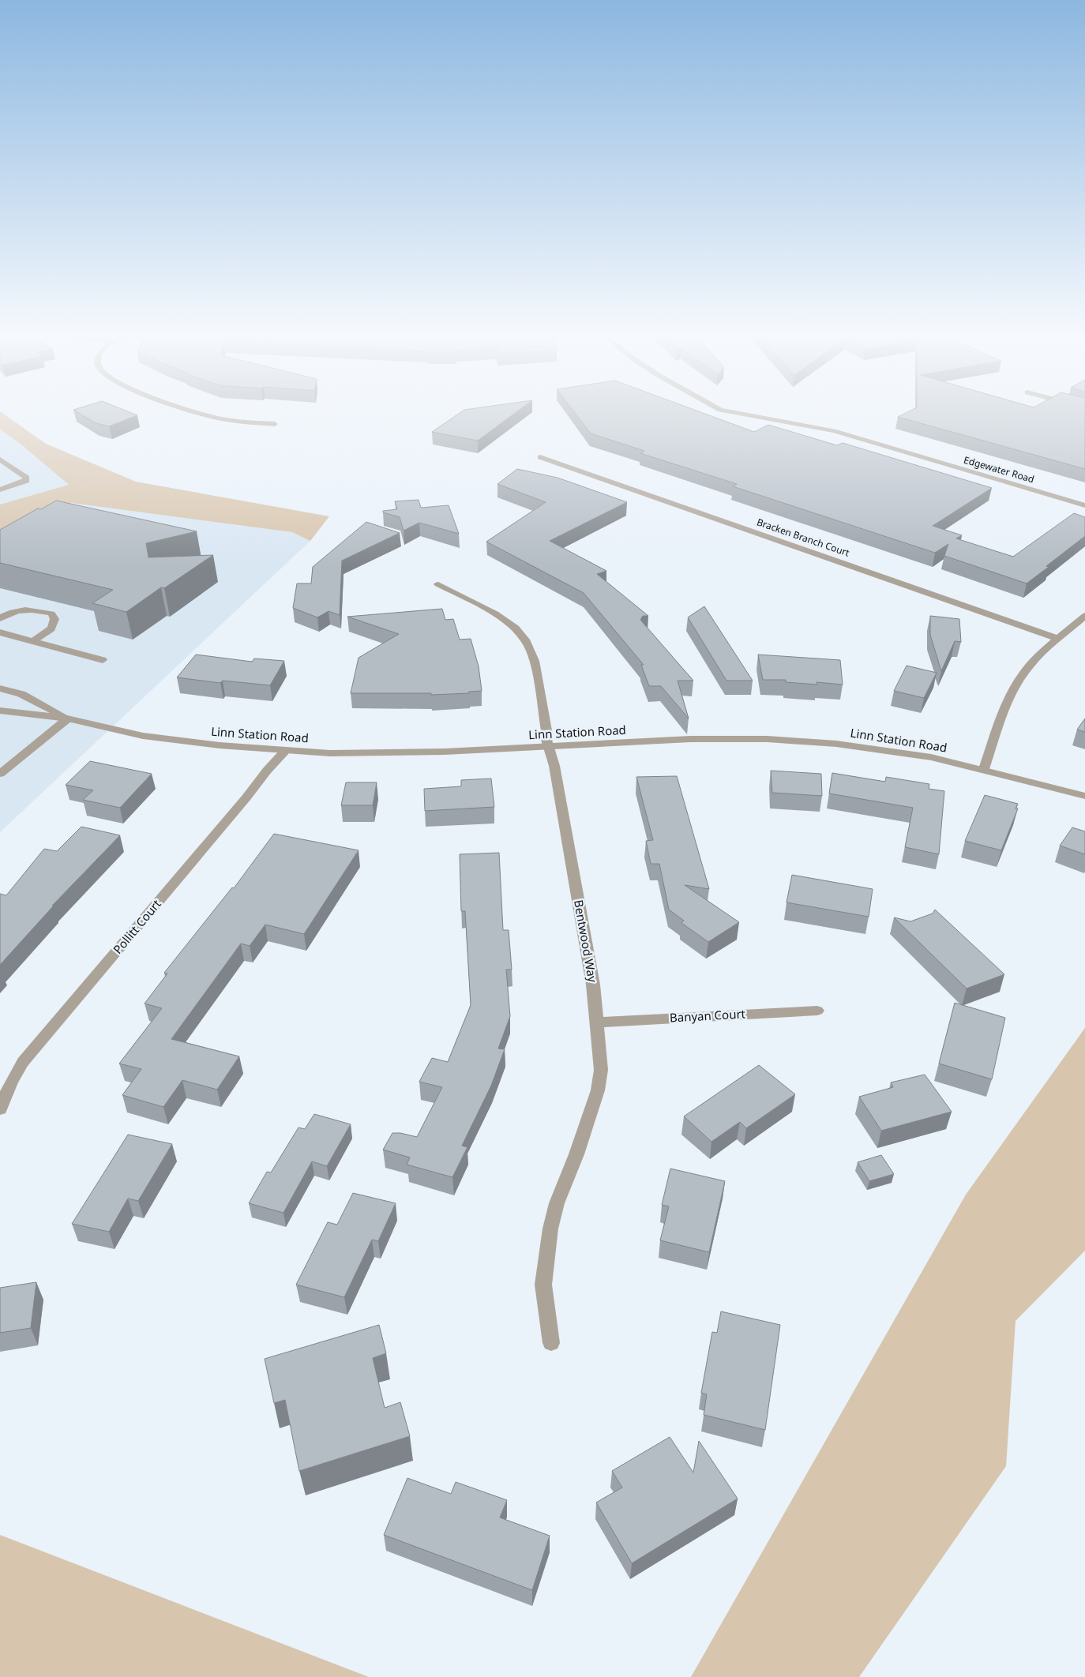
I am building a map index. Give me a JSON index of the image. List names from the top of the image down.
{
  "streets": {
    "street": [
      "Edgewater Road",
      "Bracken Branch Court",
      "Linn Station Road",
      "Pollitt Court",
      "Bentwood Way",
      "Banyan Court"
    ]
  },
  "crossings": [
    ["Linn Station Road", "Pollitt Court"],
    ["Linn Station Road", "Bentwood Way"],
    ["Bentwood Way", "Banyan Court"]
  ]
}
